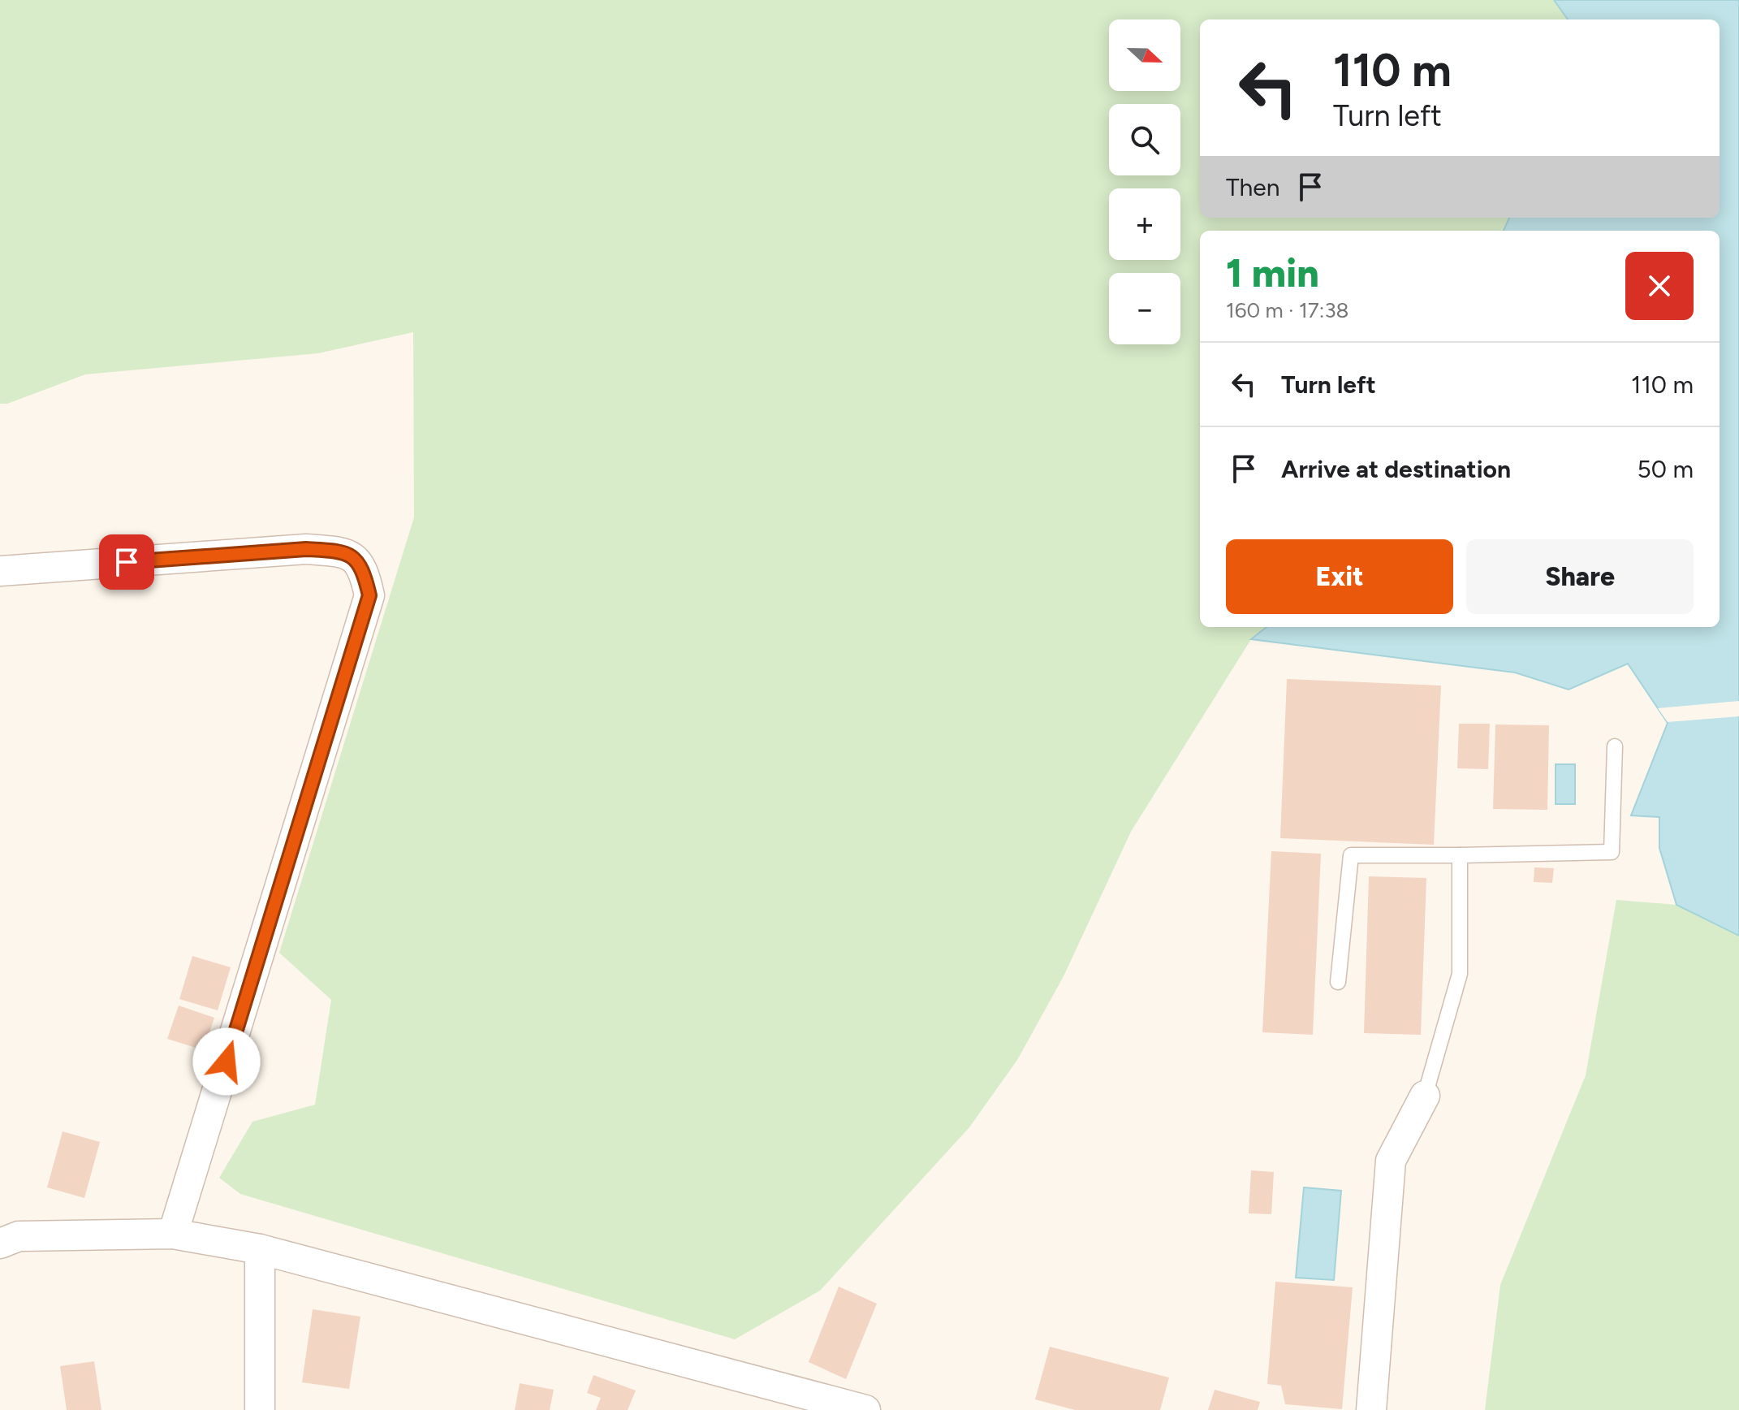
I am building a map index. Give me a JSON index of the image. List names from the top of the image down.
{
  "north": "right",
  "page": {
    "map_buttons": ["+", "−"],
    "turn": ["110 m", "Turn left"],
    "then": "Then",
    "heading": ["1 min", "160 m · 17:38"],
    "list": [
      {
        "name": "Turn left",
        "value": "110 m"
      },
      {
        "name": "Arrive at destination",
        "value": "50 m"
      }
    ],
    "buttons": ["Exit", "Share"]
  }
}
